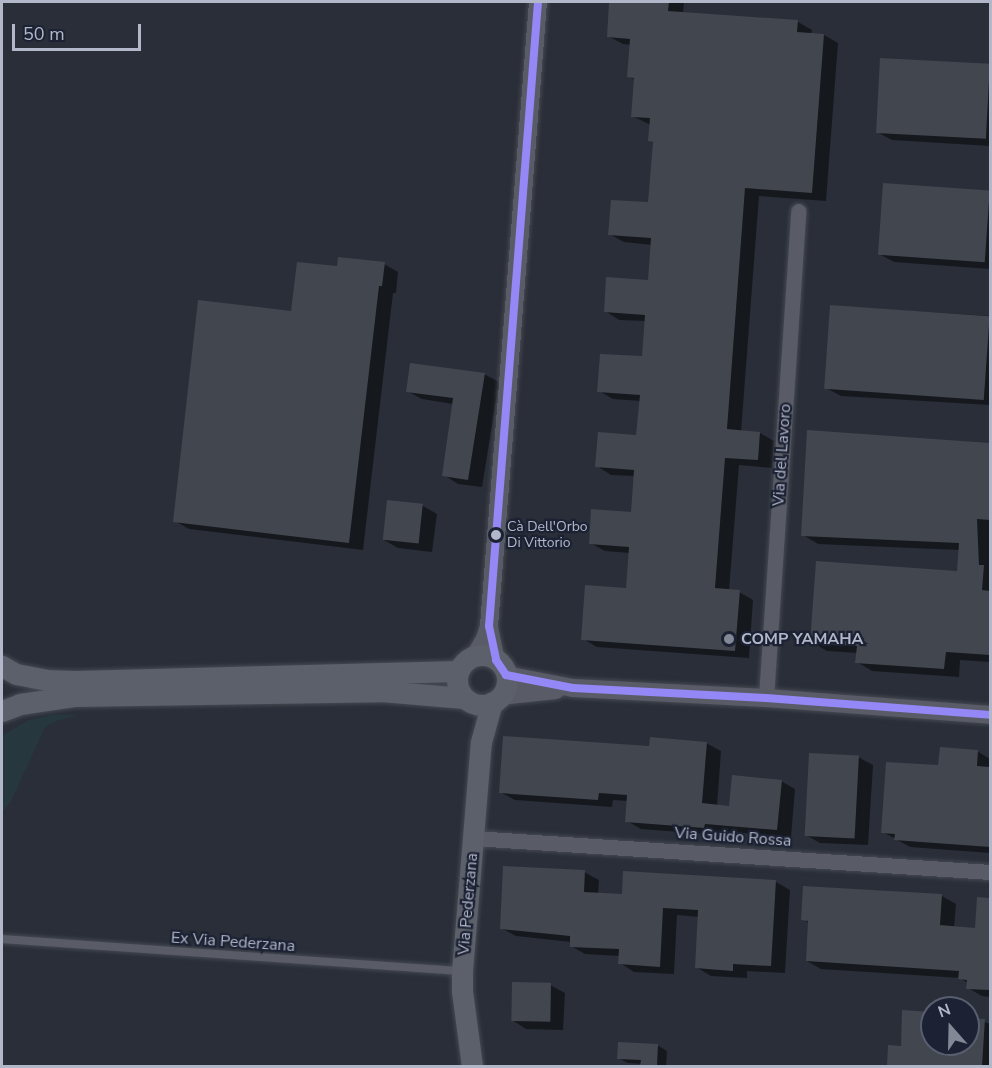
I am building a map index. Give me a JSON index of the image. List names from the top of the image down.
{
  "streets": {
    "main road": ["Via Pederzana"],
    "street": ["Via del Lavoro", "Via Guido Rossa"],
    "lane": ["Ex Via Pederzana"]
  },
  "crossings": [
    ["Via Guido Rossa", "Via Pederzana"],
    ["Via Pederzana", "Ex Via Pederzana"]
  ],
  "places": ["Cà Dell'Orbo Di Vittorio", "COMP YAMAHA"],
  "scale_bar": "50 m",
  "north": "top"
}
